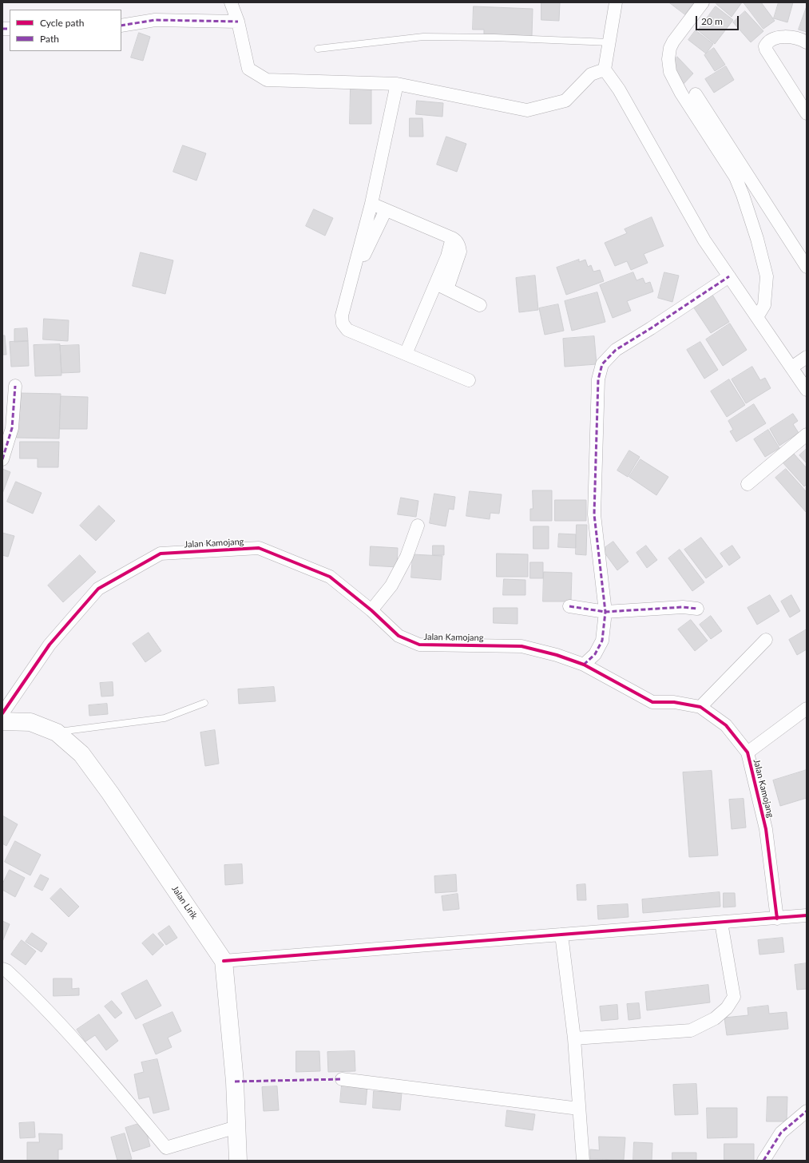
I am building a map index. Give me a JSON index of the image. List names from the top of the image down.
{
  "streets": {
    "main road": ["Jalan Lirik"],
    "street": ["Jalan Kamojang"]
  },
  "legend": ["Cycle path", "Path"],
  "scale_bar": "20 m"
}
